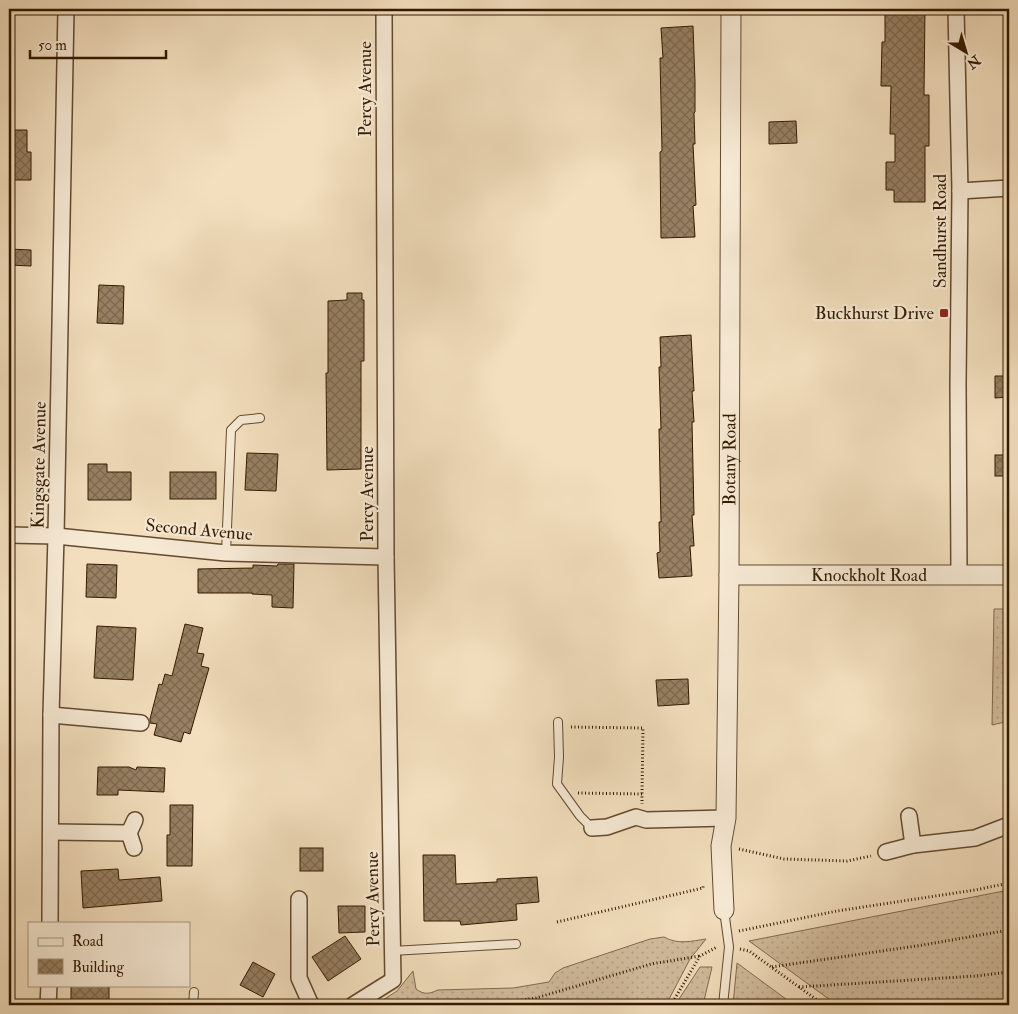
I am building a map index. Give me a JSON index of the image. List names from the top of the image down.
{
  "streets": {
    "street": [
      "Percy Avenue",
      "Sandhurst Road",
      "Botany Road",
      "Kingsgate Avenue",
      "Second Avenue",
      "Knockholt Road"
    ]
  },
  "crossings": [
    ["Percy Avenue", "Second Avenue"],
    ["Sandhurst Road", "Knockholt Road"],
    ["Botany Road", "Knockholt Road"],
    ["Kingsgate Avenue", "Second Avenue"]
  ],
  "places": {
    "transit": ["Buckhurst Drive"]
  },
  "legend": ["Road", "Building"],
  "scale_bar": "50 m",
  "north": "bottom right"
}
